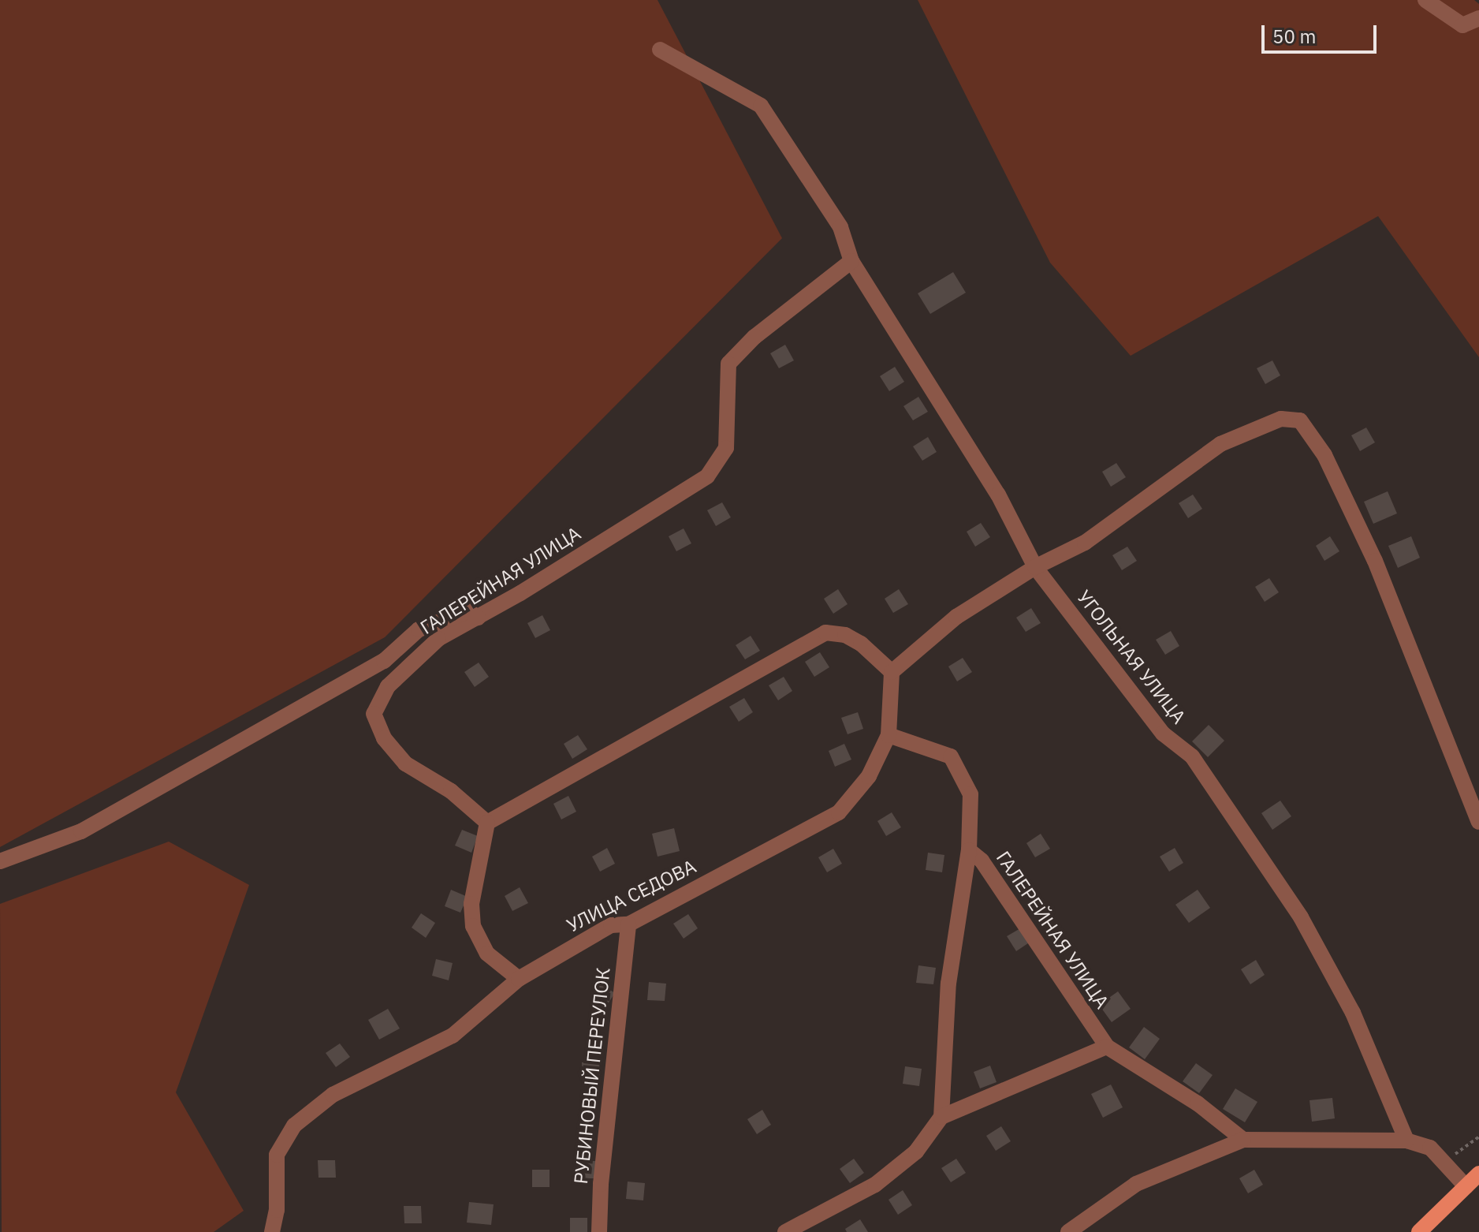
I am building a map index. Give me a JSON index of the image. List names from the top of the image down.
{
  "streets": {
    "street": [
      "ГАЛЕРЕЙНАЯ УЛИЦА",
      "УГОЛЬНАЯ УЛИЦА",
      "УЛИЦА СЕДОВА",
      "РУБИНОВЫЙ ПЕРЕУЛОК"
    ]
  },
  "crossings": [
    ["ГАЛЕРЕЙНАЯ УЛИЦА", "УГОЛЬНАЯ УЛИЦА"],
    ["ГАЛЕРЕЙНАЯ УЛИЦА", "УЛИЦА СЕДОВА"],
    ["УЛИЦА СЕДОВА", "РУБИНОВЫЙ ПЕРЕУЛОК"]
  ],
  "scale_bar": "50 m"
}
